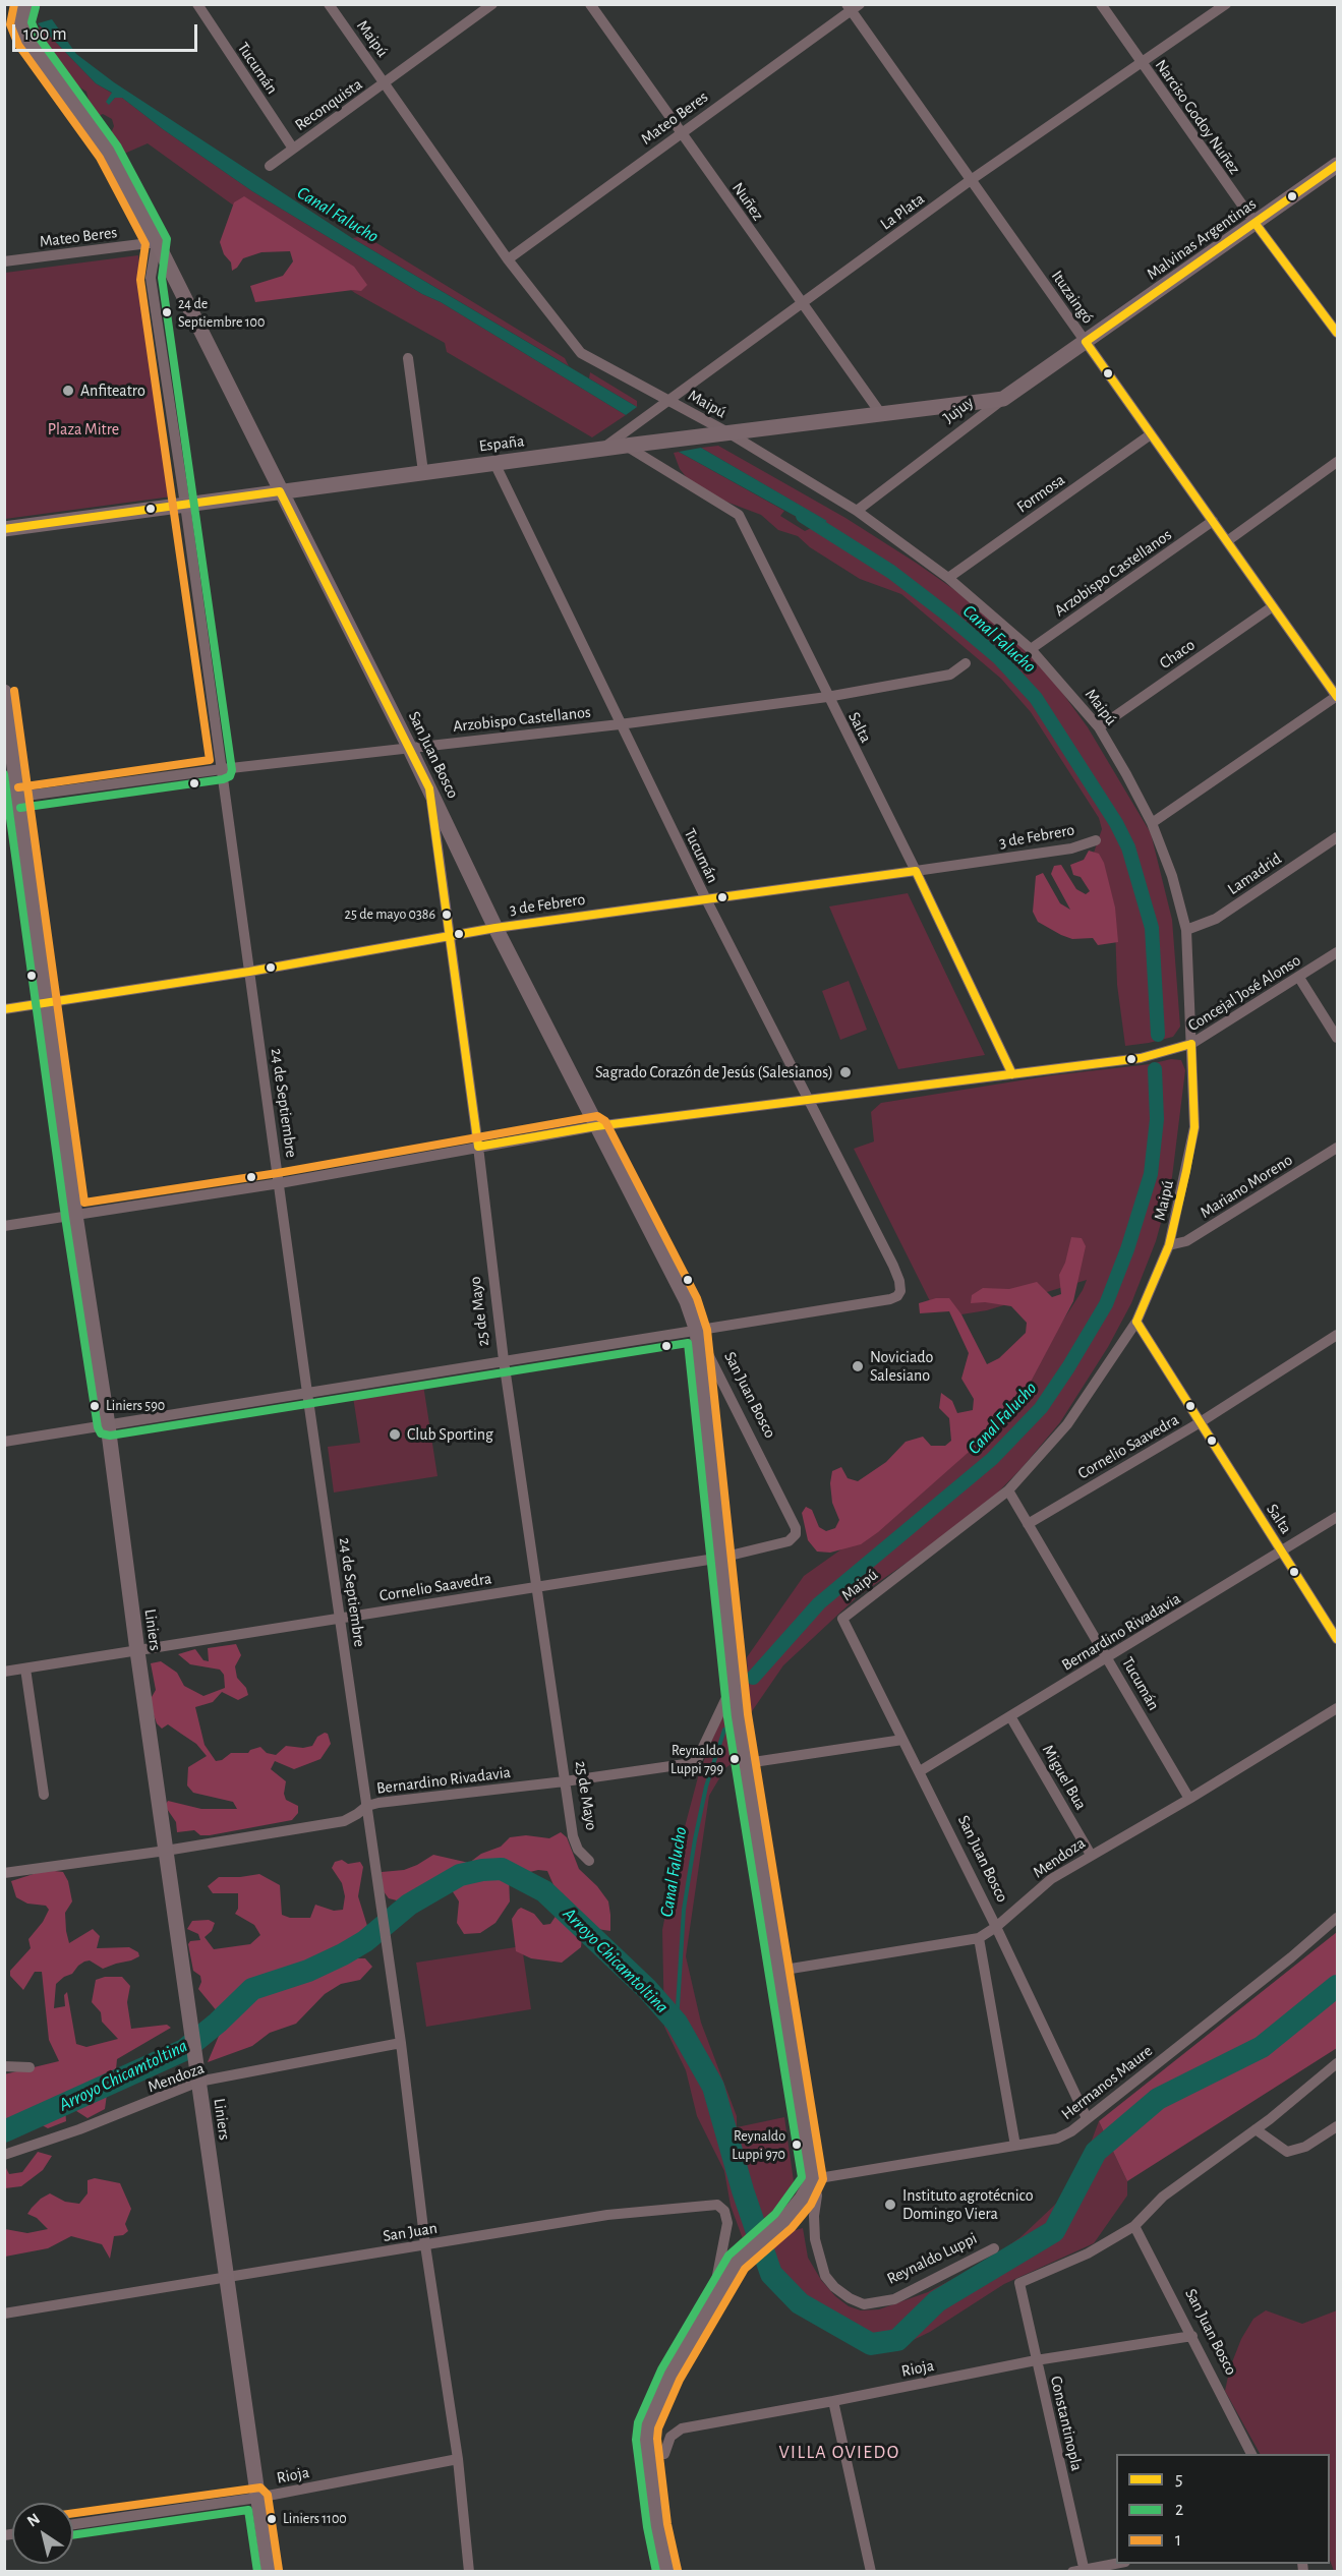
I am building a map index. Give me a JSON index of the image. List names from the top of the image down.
{
  "streets": {
    "street": [
      "Maipú",
      "Tucumán",
      "Reconquista",
      "Narciso Godoy Nuñez",
      "Mateo Beres",
      "Nuñez",
      "La Plata",
      "Malvinas Argentinas",
      "Ituzaingó",
      "Jujuy",
      "España",
      "Formosa",
      "Arzobispo Castellanos",
      "Chaco",
      "Salta",
      "San Juan Bosco",
      "3 de Febrero",
      "Lamadrid",
      "Concejal José Alonso",
      "24 de Septiembre",
      "Mariano Moreno",
      "25 de Mayo",
      "Cornelio Saavedra",
      "Liniers",
      "Bernardino Rivadavia",
      "Miguel Bua",
      "Mendoza",
      "Hermanos Maure",
      "San Juan",
      "Reynaldo Luppi",
      "Rioja",
      "Constantinopla"
    ]
  },
  "crossings": [
    ["Maipú", "Tucumán"],
    ["Maipú", "Reconquista"],
    ["Maipú", "Mateo Beres"],
    ["Maipú", "La Plata"],
    ["Maipú", "Jujuy"],
    ["Maipú", "España"],
    ["Maipú", "Formosa"],
    ["Maipú", "Arzobispo Castellanos"],
    ["Maipú", "Chaco"],
    ["Maipú", "Salta"],
    ["Maipú", "San Juan Bosco"],
    ["Maipú", "Lamadrid"],
    ["Maipú", "Concejal José Alonso"],
    ["Maipú", "Mariano Moreno"],
    ["Tucumán", "Reconquista"],
    ["Tucumán", "España"],
    ["Tucumán", "Arzobispo Castellanos"],
    ["Tucumán", "San Juan Bosco"],
    ["Tucumán", "3 de Febrero"],
    ["Tucumán", "Concejal José Alonso"],
    ["Tucumán", "Cornelio Saavedra"],
    ["Tucumán", "Bernardino Rivadavia"],
    ["Tucumán", "Mendoza"],
    ["Tucumán", "Reynaldo Luppi"],
    ["Narciso Godoy Nuñez", "La Plata"],
    ["Narciso Godoy Nuñez", "Malvinas Argentinas"],
    ["Mateo Beres", "Nuñez"],
    ["Mateo Beres", "Ituzaingó"],
    ["Mateo Beres", "San Juan Bosco"],
    ["Mateo Beres", "24 de Septiembre"],
    ["Nuñez", "La Plata"],
    ["Nuñez", "España"],
    ["La Plata", "Ituzaingó"],
    ["La Plata", "España"],
    ["Malvinas Argentinas", "Ituzaingó"],
    ["Malvinas Argentinas", "Jujuy"],
    ["Ituzaingó", "Jujuy"],
    ["Ituzaingó", "Formosa"],
    ["Ituzaingó", "Arzobispo Castellanos"],
    ["Ituzaingó", "Chaco"],
    ["Jujuy", "España"],
    ["España", "Salta"],
    ["España", "San Juan Bosco"],
    ["España", "24 de Septiembre"],
    ["Arzobispo Castellanos", "Salta"],
    ["Arzobispo Castellanos", "San Juan Bosco"],
    ["Arzobispo Castellanos", "24 de Septiembre"],
    ["Arzobispo Castellanos", "Liniers"],
    ["Salta", "3 de Febrero"],
    ["Salta", "Concejal José Alonso"],
    ["Salta", "Cornelio Saavedra"],
    ["Salta", "Bernardino Rivadavia"],
    ["San Juan Bosco", "3 de Febrero"],
    ["San Juan Bosco", "Concejal José Alonso"],
    ["San Juan Bosco", "24 de Septiembre"],
    ["San Juan Bosco", "25 de Mayo"],
    ["San Juan Bosco", "Cornelio Saavedra"],
    ["San Juan Bosco", "Bernardino Rivadavia"],
    ["San Juan Bosco", "Mendoza"],
    ["San Juan Bosco", "Hermanos Maure"],
    ["San Juan Bosco", "Reynaldo Luppi"],
    ["San Juan Bosco", "Rioja"],
    ["San Juan Bosco", "Constantinopla"],
    ["3 de Febrero", "24 de Septiembre"],
    ["3 de Febrero", "25 de Mayo"],
    ["3 de Febrero", "Liniers"],
    ["Concejal José Alonso", "24 de Septiembre"],
    ["Concejal José Alonso", "25 de Mayo"],
    ["Concejal José Alonso", "Liniers"],
    ["24 de Septiembre", "Cornelio Saavedra"],
    ["24 de Septiembre", "Bernardino Rivadavia"],
    ["24 de Septiembre", "Mendoza"],
    ["24 de Septiembre", "San Juan"],
    ["24 de Septiembre", "Rioja"],
    ["25 de Mayo", "Cornelio Saavedra"],
    ["25 de Mayo", "Bernardino Rivadavia"],
    ["Cornelio Saavedra", "Liniers"],
    ["Cornelio Saavedra", "Reynaldo Luppi"],
    ["Liniers", "Bernardino Rivadavia"],
    ["Liniers", "Mendoza"],
    ["Liniers", "San Juan"],
    ["Liniers", "Rioja"],
    ["Bernardino Rivadavia", "Miguel Bua"],
    ["Bernardino Rivadavia", "Reynaldo Luppi"],
    ["Miguel Bua", "Mendoza"],
    ["Mendoza", "Reynaldo Luppi"],
    ["Hermanos Maure", "Reynaldo Luppi"],
    ["Rioja", "Constantinopla"]
  ],
  "districts": ["VILLA OVIEDO"],
  "water": ["Canal Falucho", "Arroyo Chicamtoltina"],
  "parks": ["Plaza Mitre"],
  "places": [
    "24 de Septiembre 100",
    "Anfiteatro",
    "25 de mayo 0386",
    "Sagrado Corazón de Jesús (Salesianos)",
    "Noviciado Salesiano",
    "Liniers 590",
    "Club Sporting",
    "Reynaldo Luppi 799",
    "Reynaldo Luppi 970",
    "Instituto agrotécnico Domingo Viera",
    "Liniers 1100"
  ],
  "lines": ["transit line 1", "transit line 2", "transit line 5"],
  "legend": ["5", "2", "1"],
  "scale_bar": "100 m",
  "north": "top left"
}
